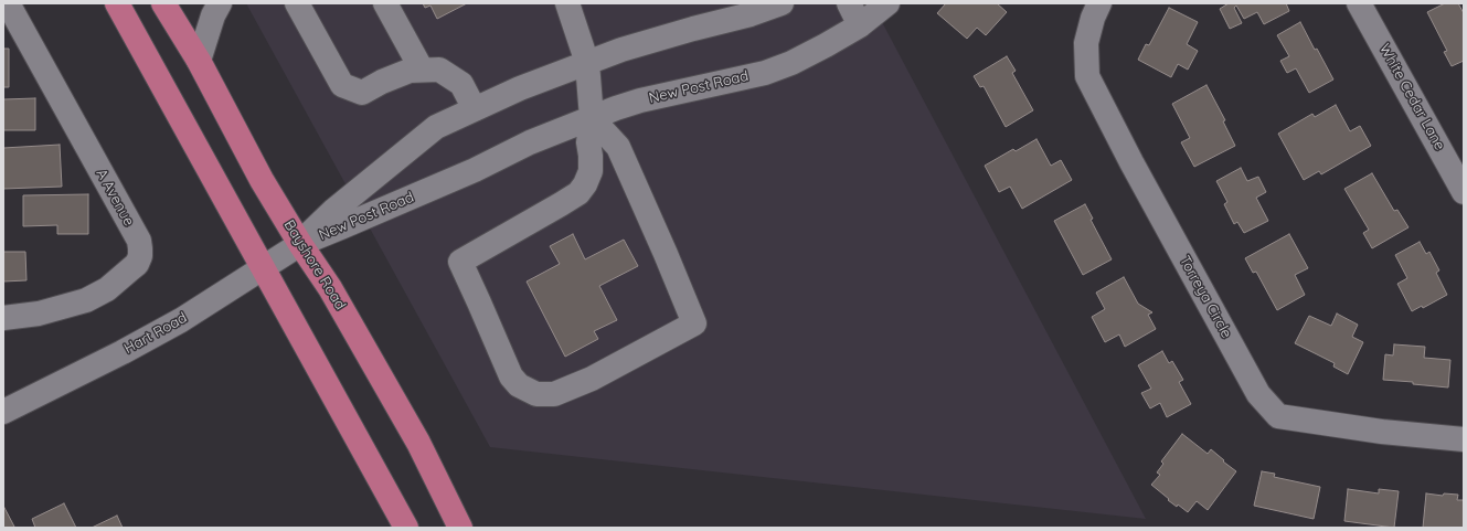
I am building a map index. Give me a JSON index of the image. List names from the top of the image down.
{
  "streets": {
    "main road": ["Bayshore Road"],
    "street": [
      "New Post Road",
      "White Cedar Lane",
      "A Avenue",
      "Torreya Circle",
      "Hart Road"
    ]
  },
  "crossings": [
    ["New Post Road", "Bayshore Road"],
    ["New Post Road", "Hart Road"],
    ["Bayshore Road", "Hart Road"]
  ]
}
